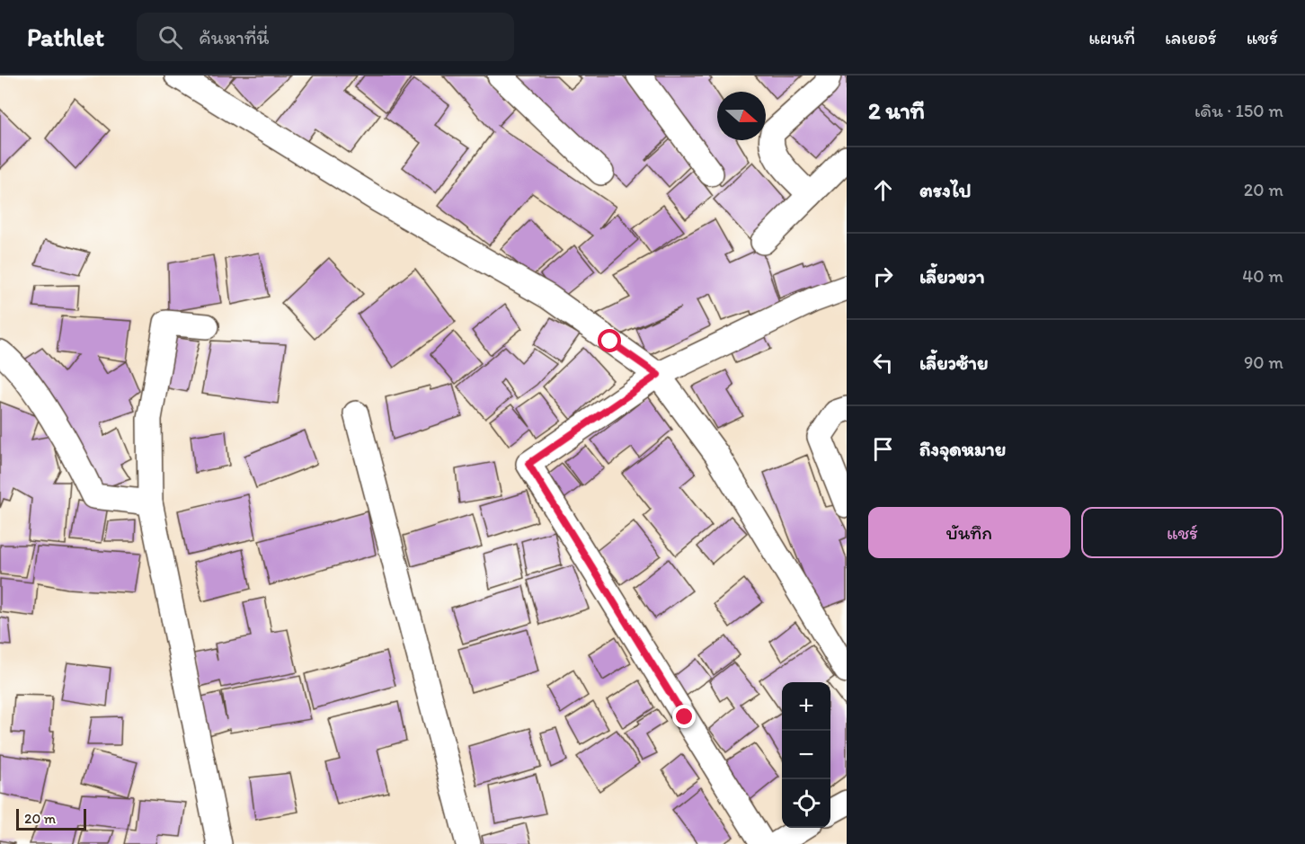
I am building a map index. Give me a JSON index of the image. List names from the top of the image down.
{
  "scale_bar": "20 m",
  "north": "right",
  "page": {
    "header": "Pathlet",
    "search": "ค้นหาที่นี่",
    "nav": ["แผนที่", "เลเยอร์", "แชร์"],
    "heading": ["2 นาที", "เดิน · 150 m"],
    "list": [
      ["ตรงไป", "20 m"],
      ["เลี้ยวขวา", "40 m"],
      ["เลี้ยวซ้าย", "90 m"],
      "ถึงจุดหมาย"
    ],
    "buttons": ["บันทึก", "แชร์"],
    "map_buttons": ["+", "−"],
    "scale": "20 m"
  }
}
